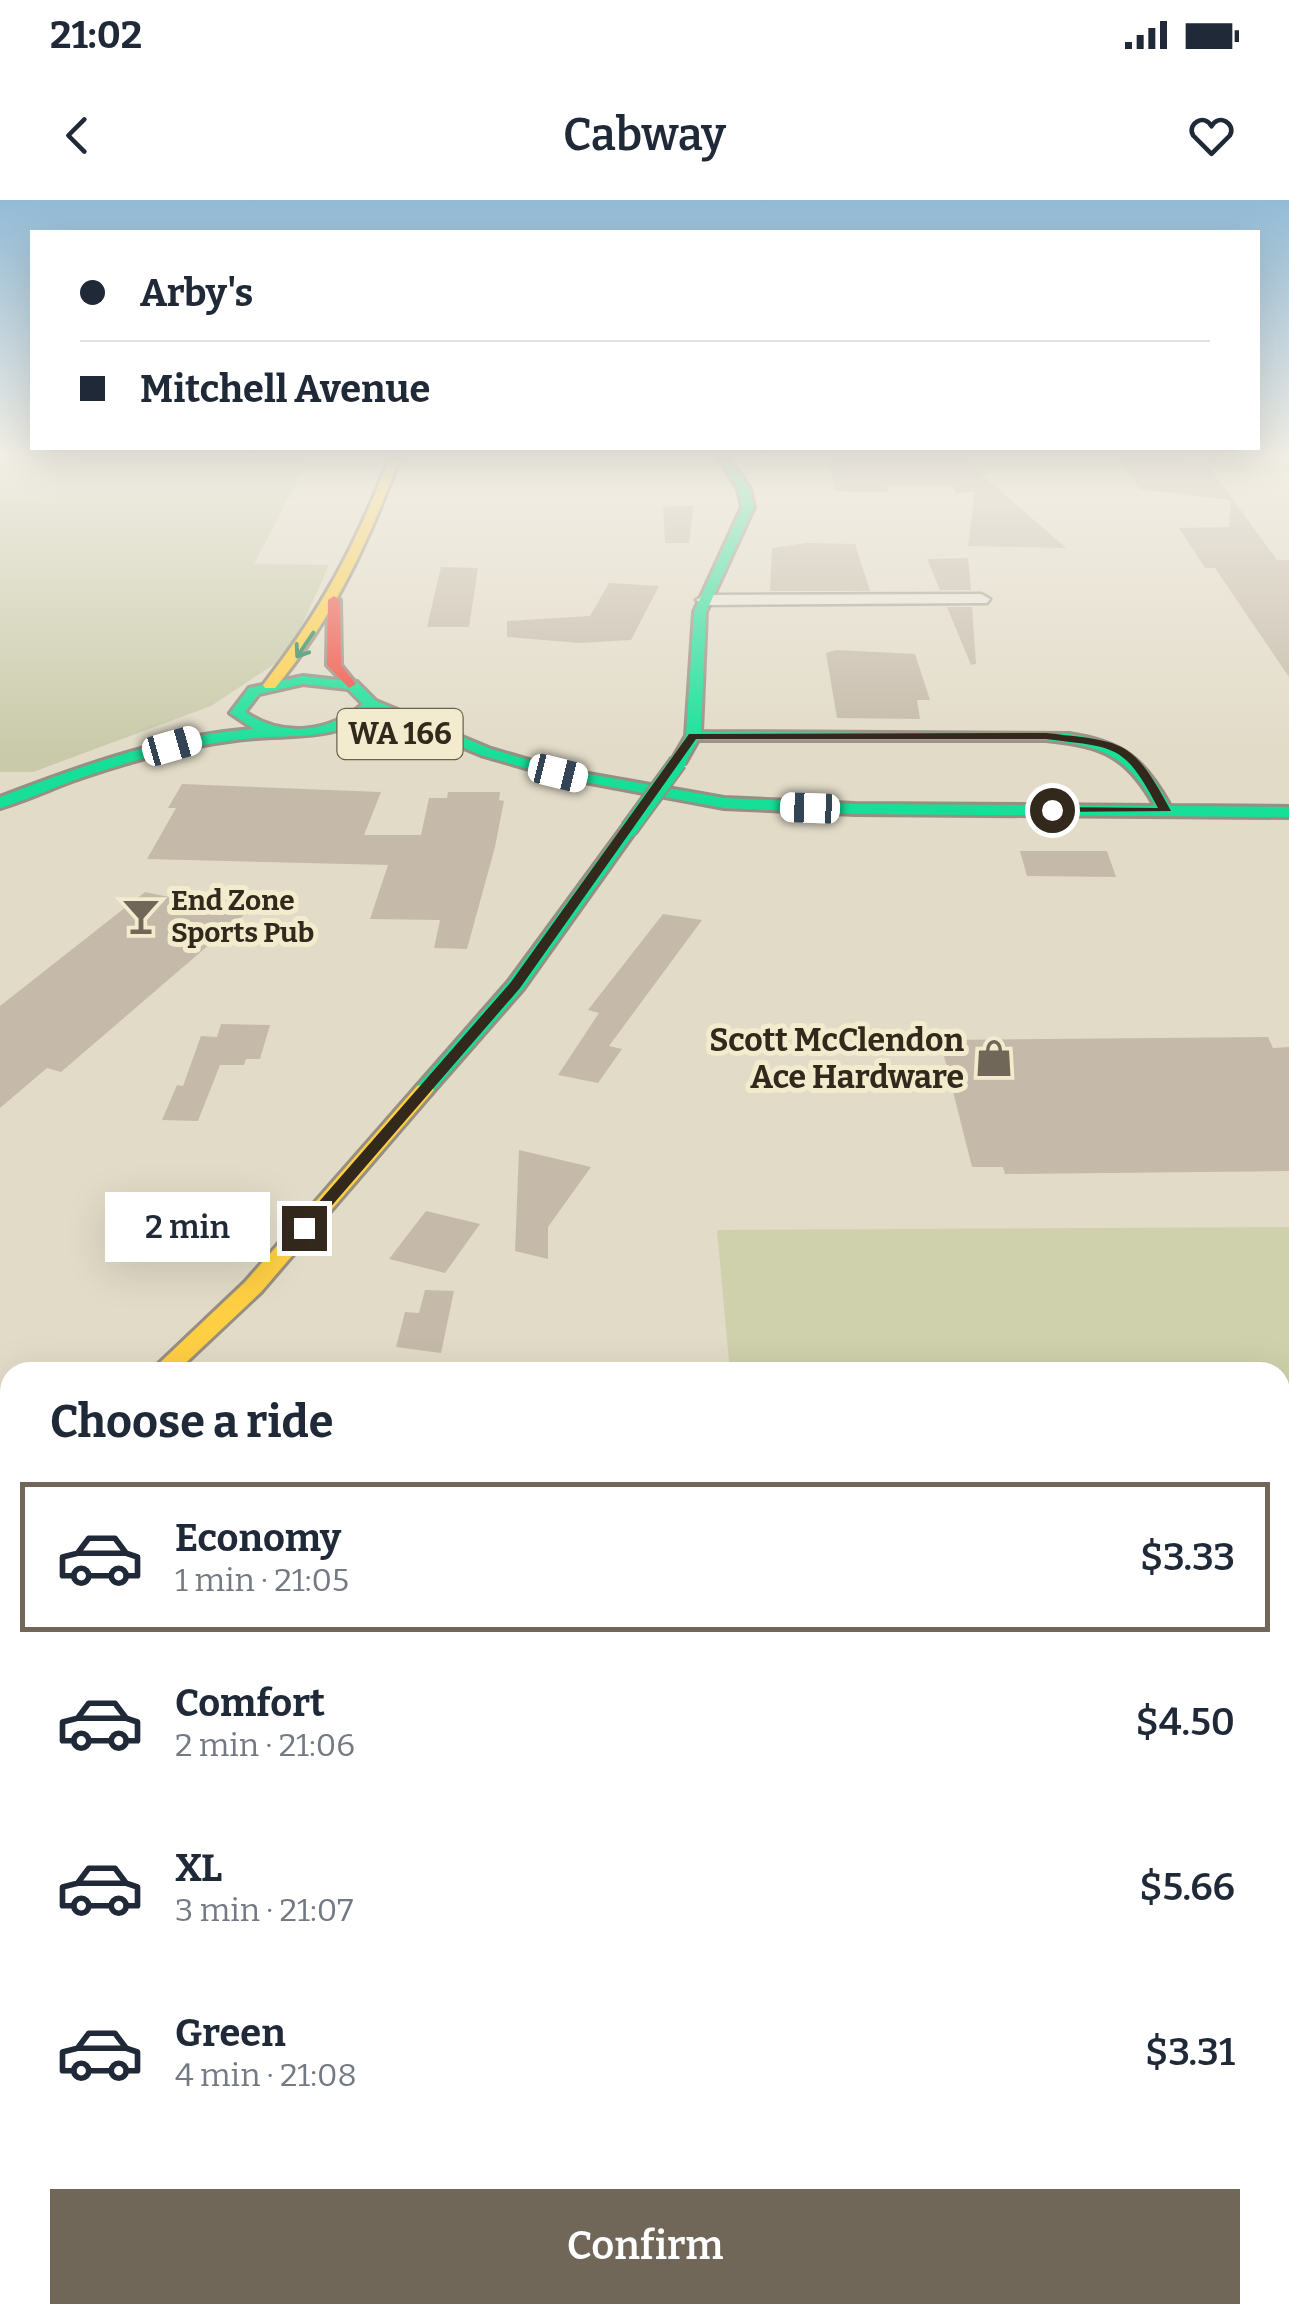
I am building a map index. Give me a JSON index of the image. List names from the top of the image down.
{
  "streets": {
    "main road": ["WA 166"]
  },
  "places": {
    "bar": ["End Zone Sports Pub"],
    "shop": ["Scott McClendon Ace Hardware"]
  },
  "page": {
    "status": "21:02",
    "header": "Cabway",
    "banner": ["Arby's", "Mitchell Avenue"],
    "bubble": "2 min",
    "heading": "Choose a ride",
    "list": [
      {
        "name": "Economy",
        "note": "1 min · 21:05",
        "value": "$3.33"
      },
      {
        "name": "Comfort",
        "note": "2 min · 21:06",
        "value": "$4.50"
      },
      {
        "name": "XL",
        "note": "3 min · 21:07",
        "value": "$5.66"
      },
      {
        "name": "Green",
        "note": "4 min · 21:08",
        "value": "$3.31"
      }
    ],
    "buttons": "Confirm"
  }
}
